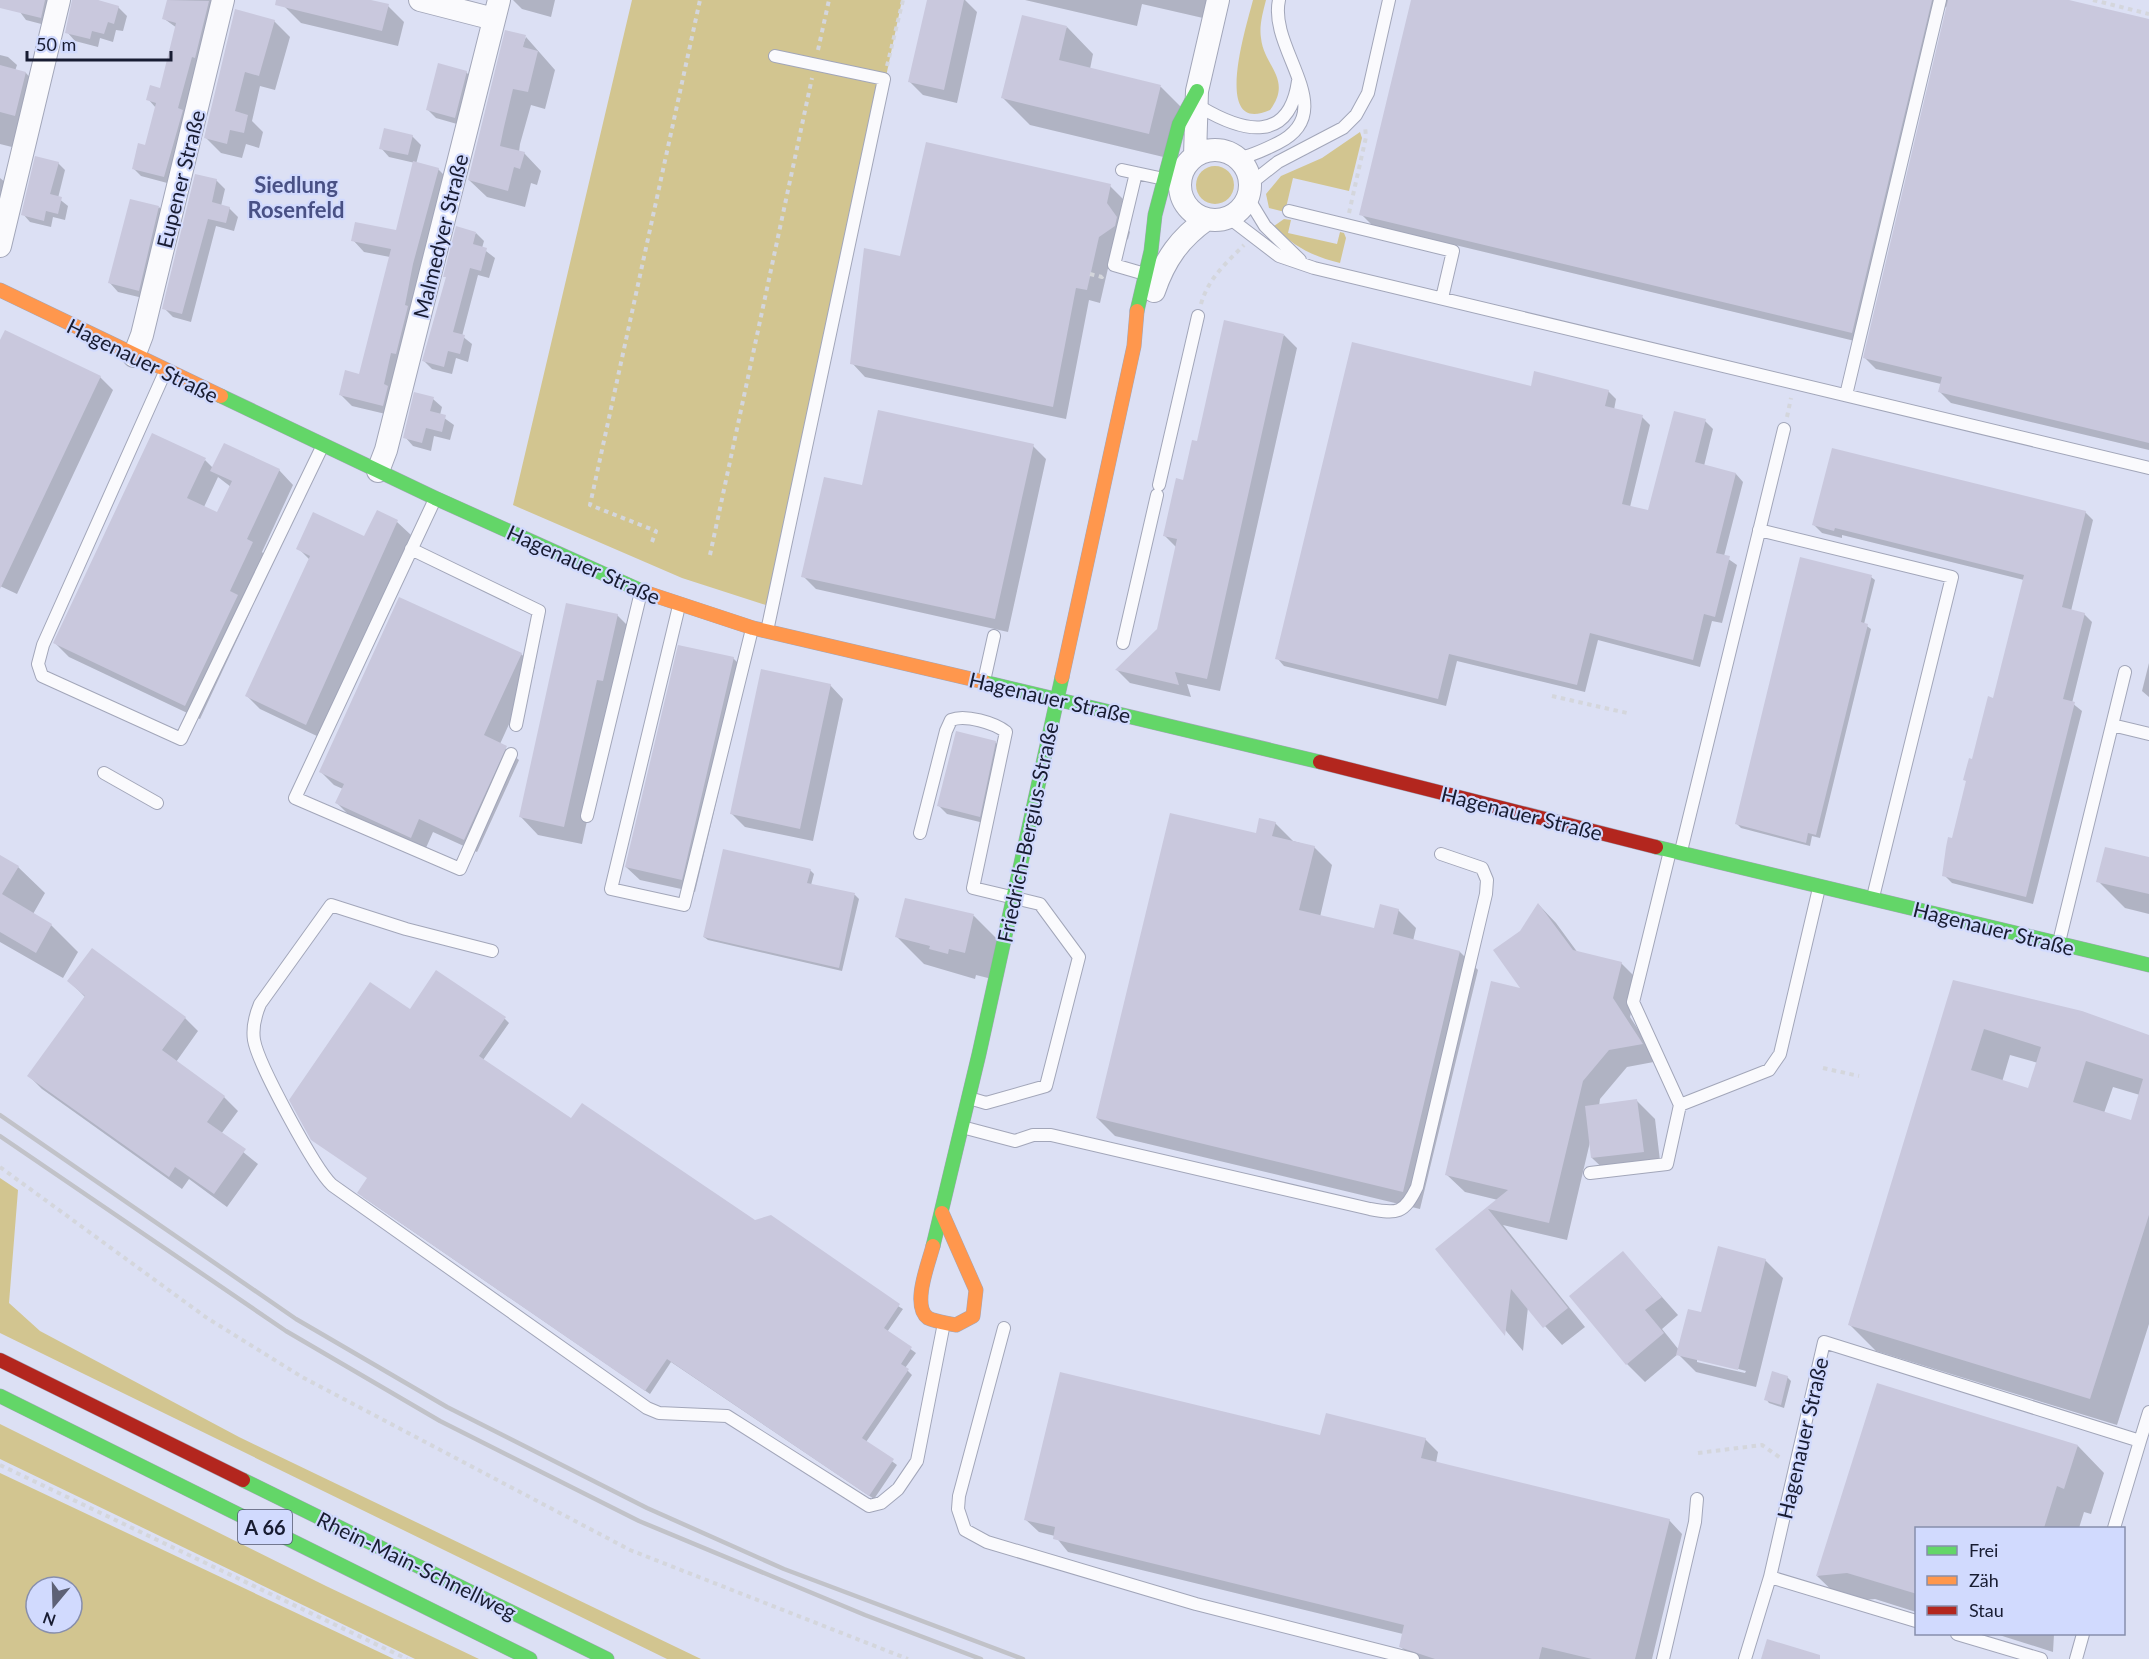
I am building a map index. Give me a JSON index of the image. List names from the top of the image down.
{
  "streets": {
    "main road": [
      "Hagenauer Straße",
      "Friedrich-Bergius-Straße",
      "A 66",
      "Rhein-Main-Schnellweg"
    ],
    "street": ["Eupener Straße", "Malmedyer Straße"]
  },
  "crossings": [
    ["Eupener Straße", "Hagenauer Straße"],
    ["Malmedyer Straße", "Hagenauer Straße"],
    ["Hagenauer Straße", "Friedrich-Bergius-Straße"]
  ],
  "districts": ["Siedlung Rosenfeld"],
  "legend": ["Frei", "Zäh", "Stau"],
  "scale_bar": "50 m",
  "north": "bottom"
}
